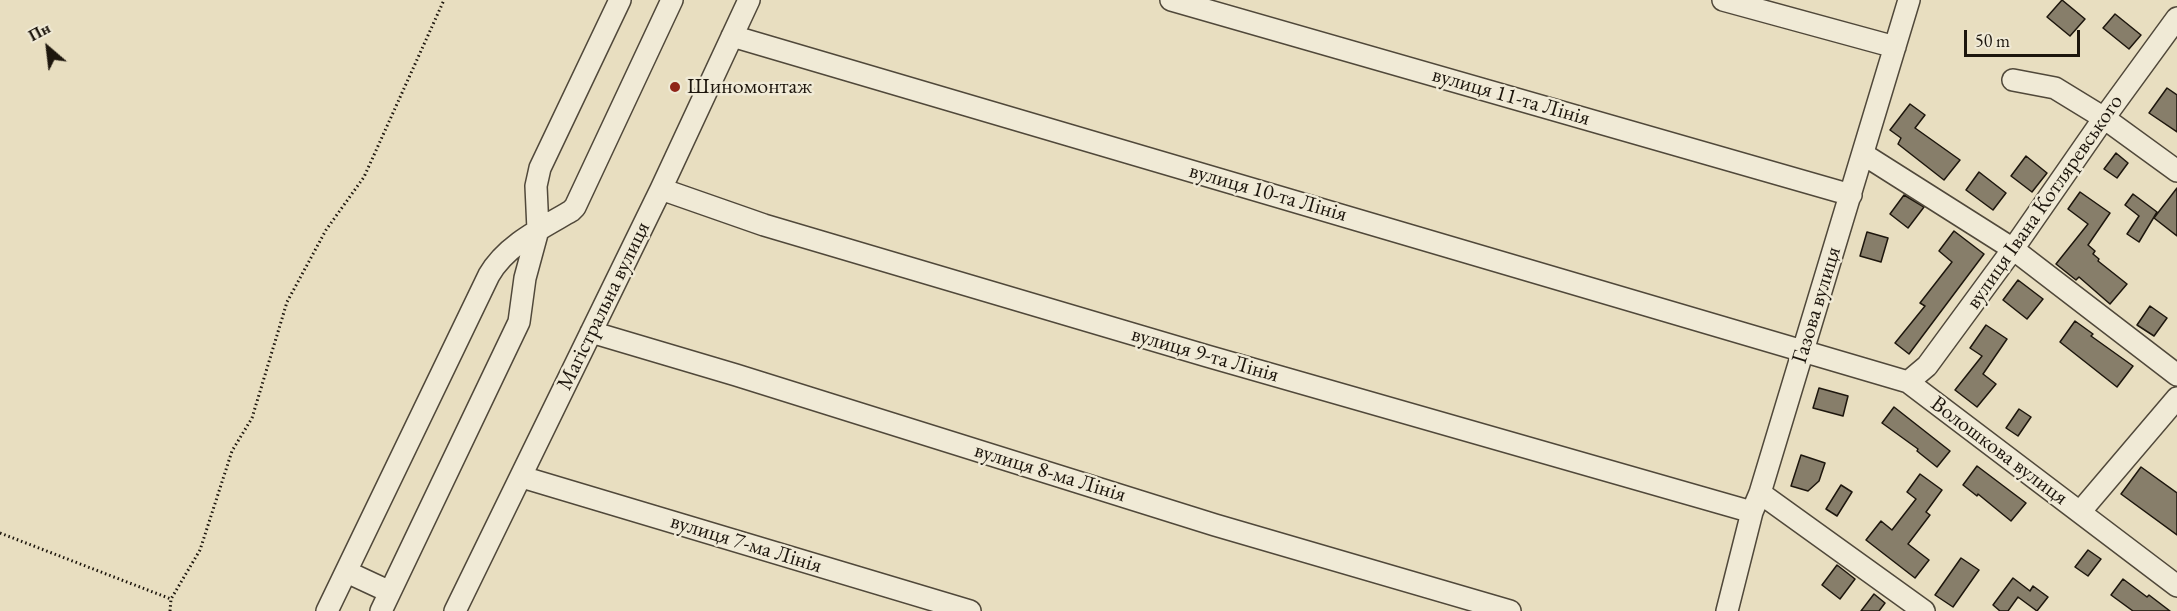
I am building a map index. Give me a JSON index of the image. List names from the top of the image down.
{
  "streets": {
    "street": [
      "вулиця 11-та Лінія",
      "вулиця 10-та Лінія",
      "вулиця Івана Котляревського",
      "Газова вулиця",
      "Магістральна вулиця",
      "вулиця 9-та Лінія",
      "Волошкова вулиця",
      "вулиця 8-ма Лінія",
      "вулиця 7-ма Лінія"
    ]
  },
  "crossings": [
    ["вулиця 11-та Лінія", "Газова вулиця"],
    ["вулиця 10-та Лінія", "Газова вулиця"],
    ["вулиця 10-та Лінія", "Магістральна вулиця"],
    ["вулиця 10-та Лінія", "Волошкова вулиця"],
    ["вулиця Івана Котляревського", "Волошкова вулиця"],
    ["Газова вулиця", "вулиця 9-та Лінія"],
    ["Газова вулиця", "Волошкова вулиця"],
    ["Магістральна вулиця", "вулиця 9-та Лінія"],
    ["Магістральна вулиця", "вулиця 8-ма Лінія"],
    ["Магістральна вулиця", "вулиця 7-ма Лінія"]
  ],
  "places": ["Шиномонтаж"],
  "scale_bar": "50 m",
  "north": "top left"
}
